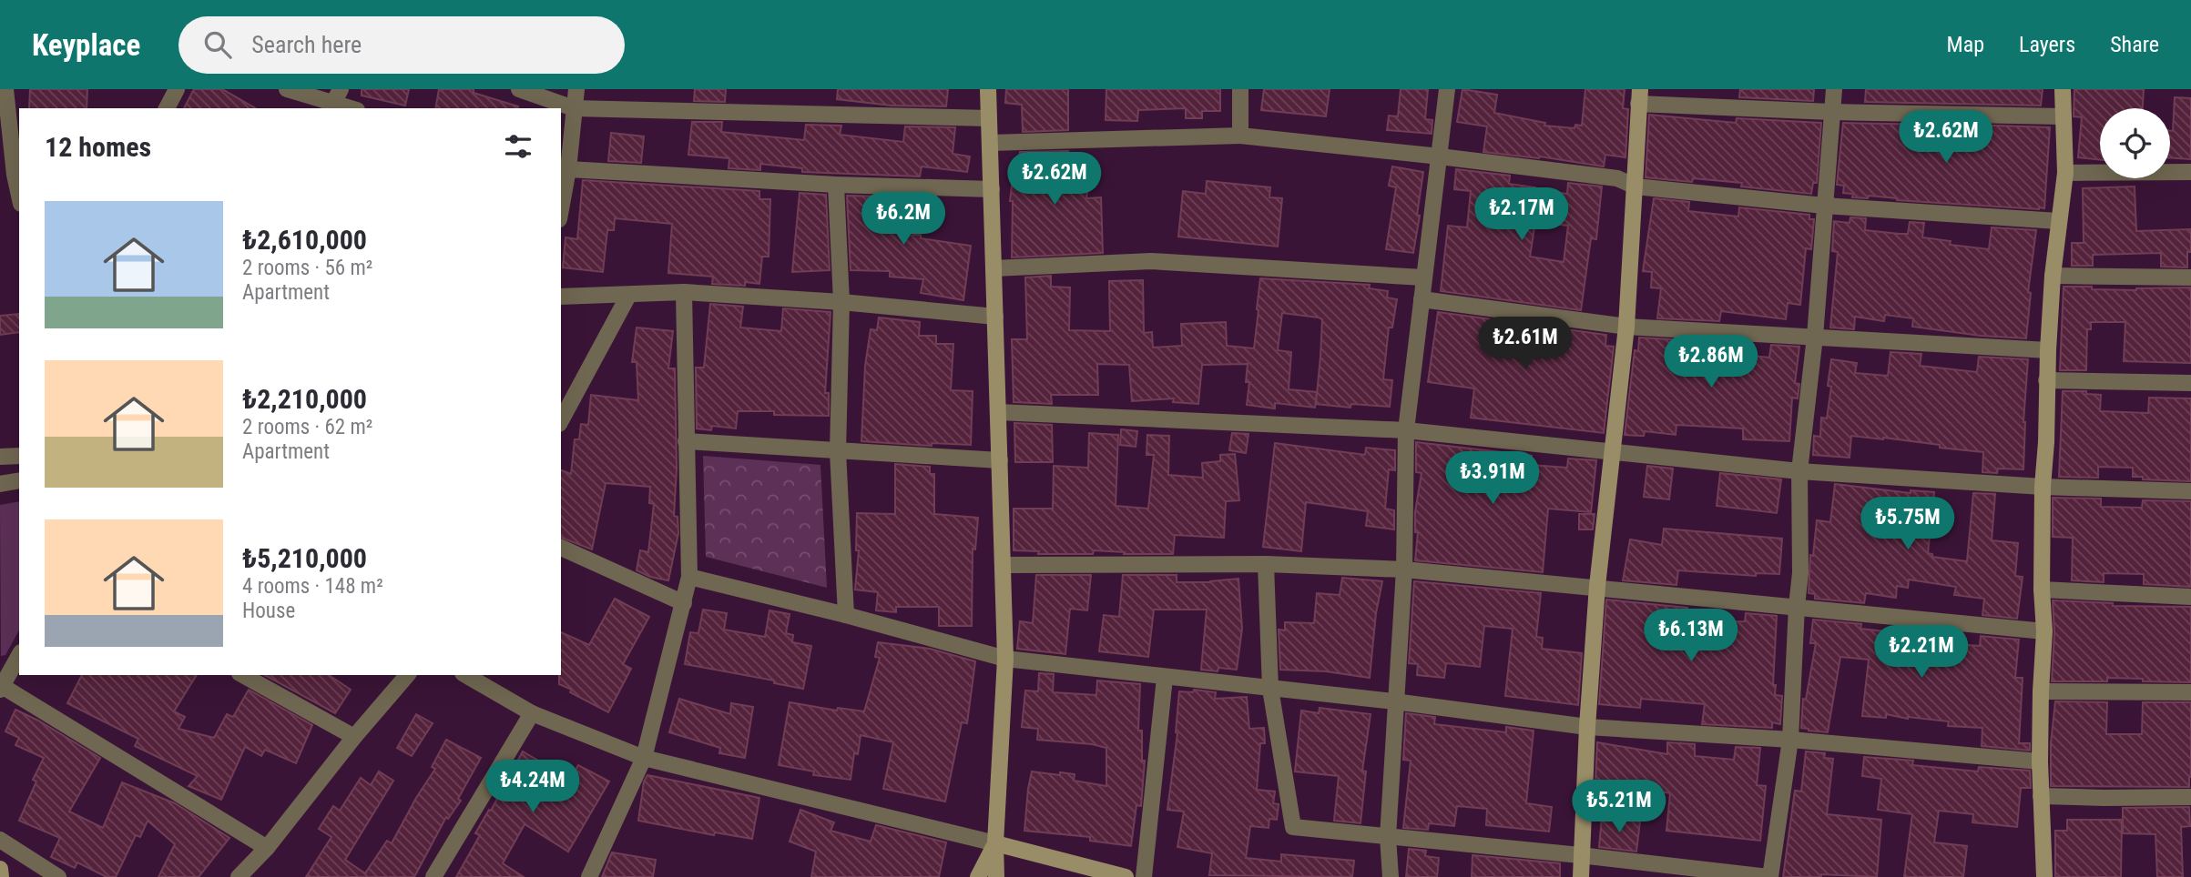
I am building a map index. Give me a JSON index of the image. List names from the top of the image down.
{
  "page": {
    "header": "Keyplace",
    "search": "Search here",
    "nav": ["Map", "Layers", "Share"],
    "heading": "12 homes",
    "price": [
      "₺2.62M",
      "₺2.62M",
      "₺2.17M",
      "₺6.2M",
      "₺2.61M",
      "₺2.86M",
      "₺3.91M",
      "₺5.75M",
      "₺6.13M",
      "₺2.21M",
      "₺4.24M",
      "₺5.21M"
    ],
    "list": [
      {
        "name": "₺2,610,000",
        "note": "2 rooms · 56 m² · Apartment"
      },
      {
        "name": "₺2,210,000",
        "note": "2 rooms · 62 m² · Apartment"
      },
      {
        "name": "₺5,210,000",
        "note": "4 rooms · 148 m² · House"
      }
    ]
  }
}
